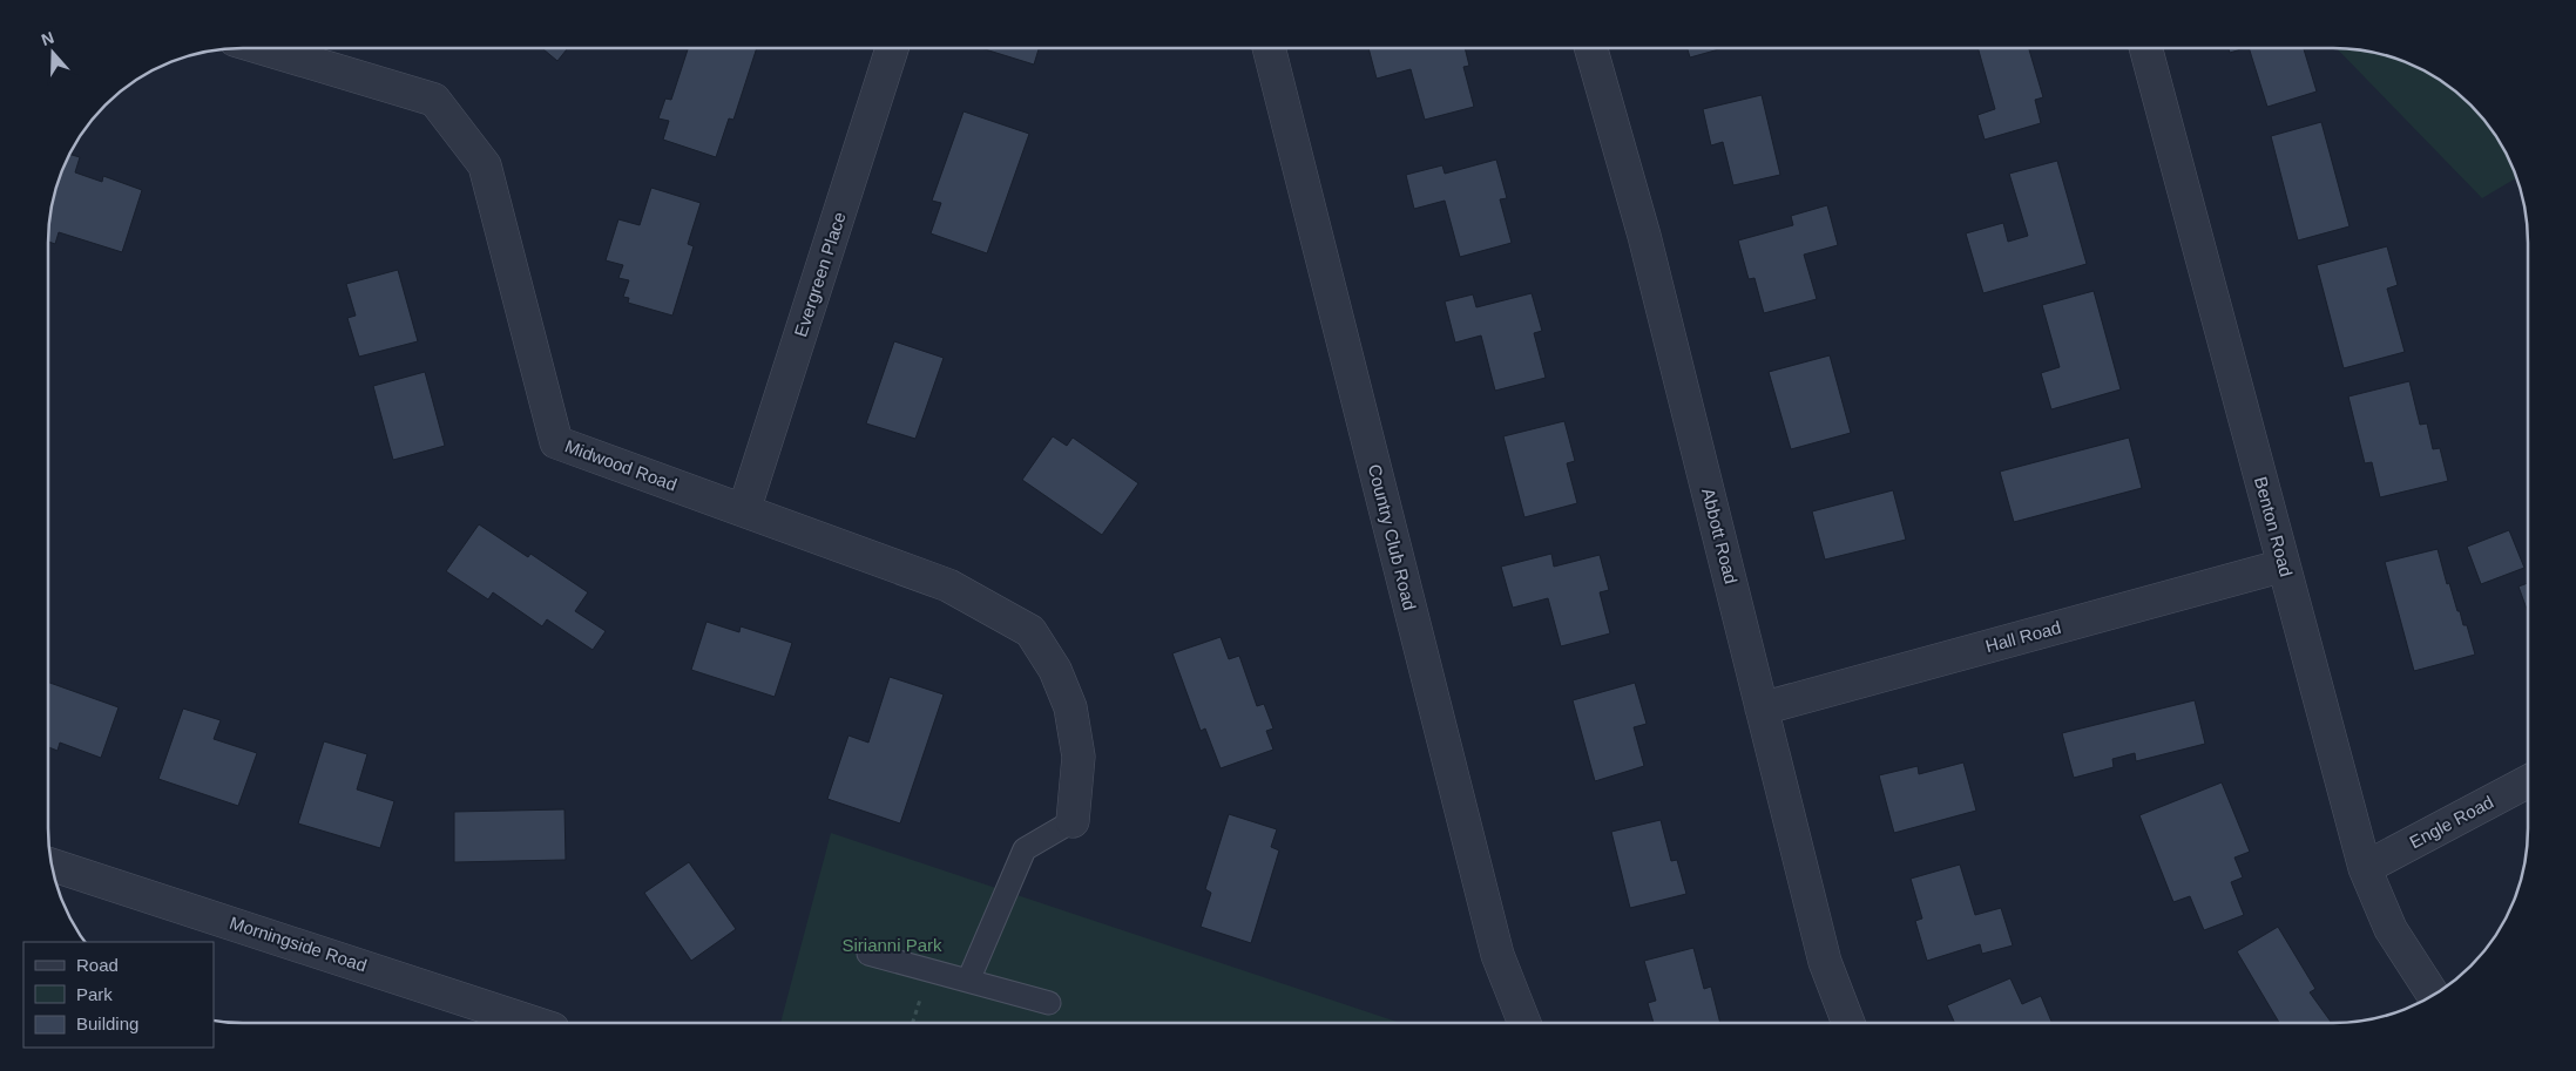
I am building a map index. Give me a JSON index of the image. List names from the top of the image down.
{
  "streets": {
    "street": [
      "Evergreen Place",
      "Midwood Road",
      "Benton Road",
      "Abbott Road",
      "Country Club Road",
      "Hall Road",
      "Engle Road",
      "Morningside Road"
    ]
  },
  "crossings": [
    ["Evergreen Place", "Midwood Road"],
    ["Benton Road", "Hall Road"],
    ["Benton Road", "Engle Road"],
    ["Abbott Road", "Hall Road"]
  ],
  "parks": ["Sirianni Park"],
  "legend": ["Road", "Park", "Building"],
  "north": "top"
}
